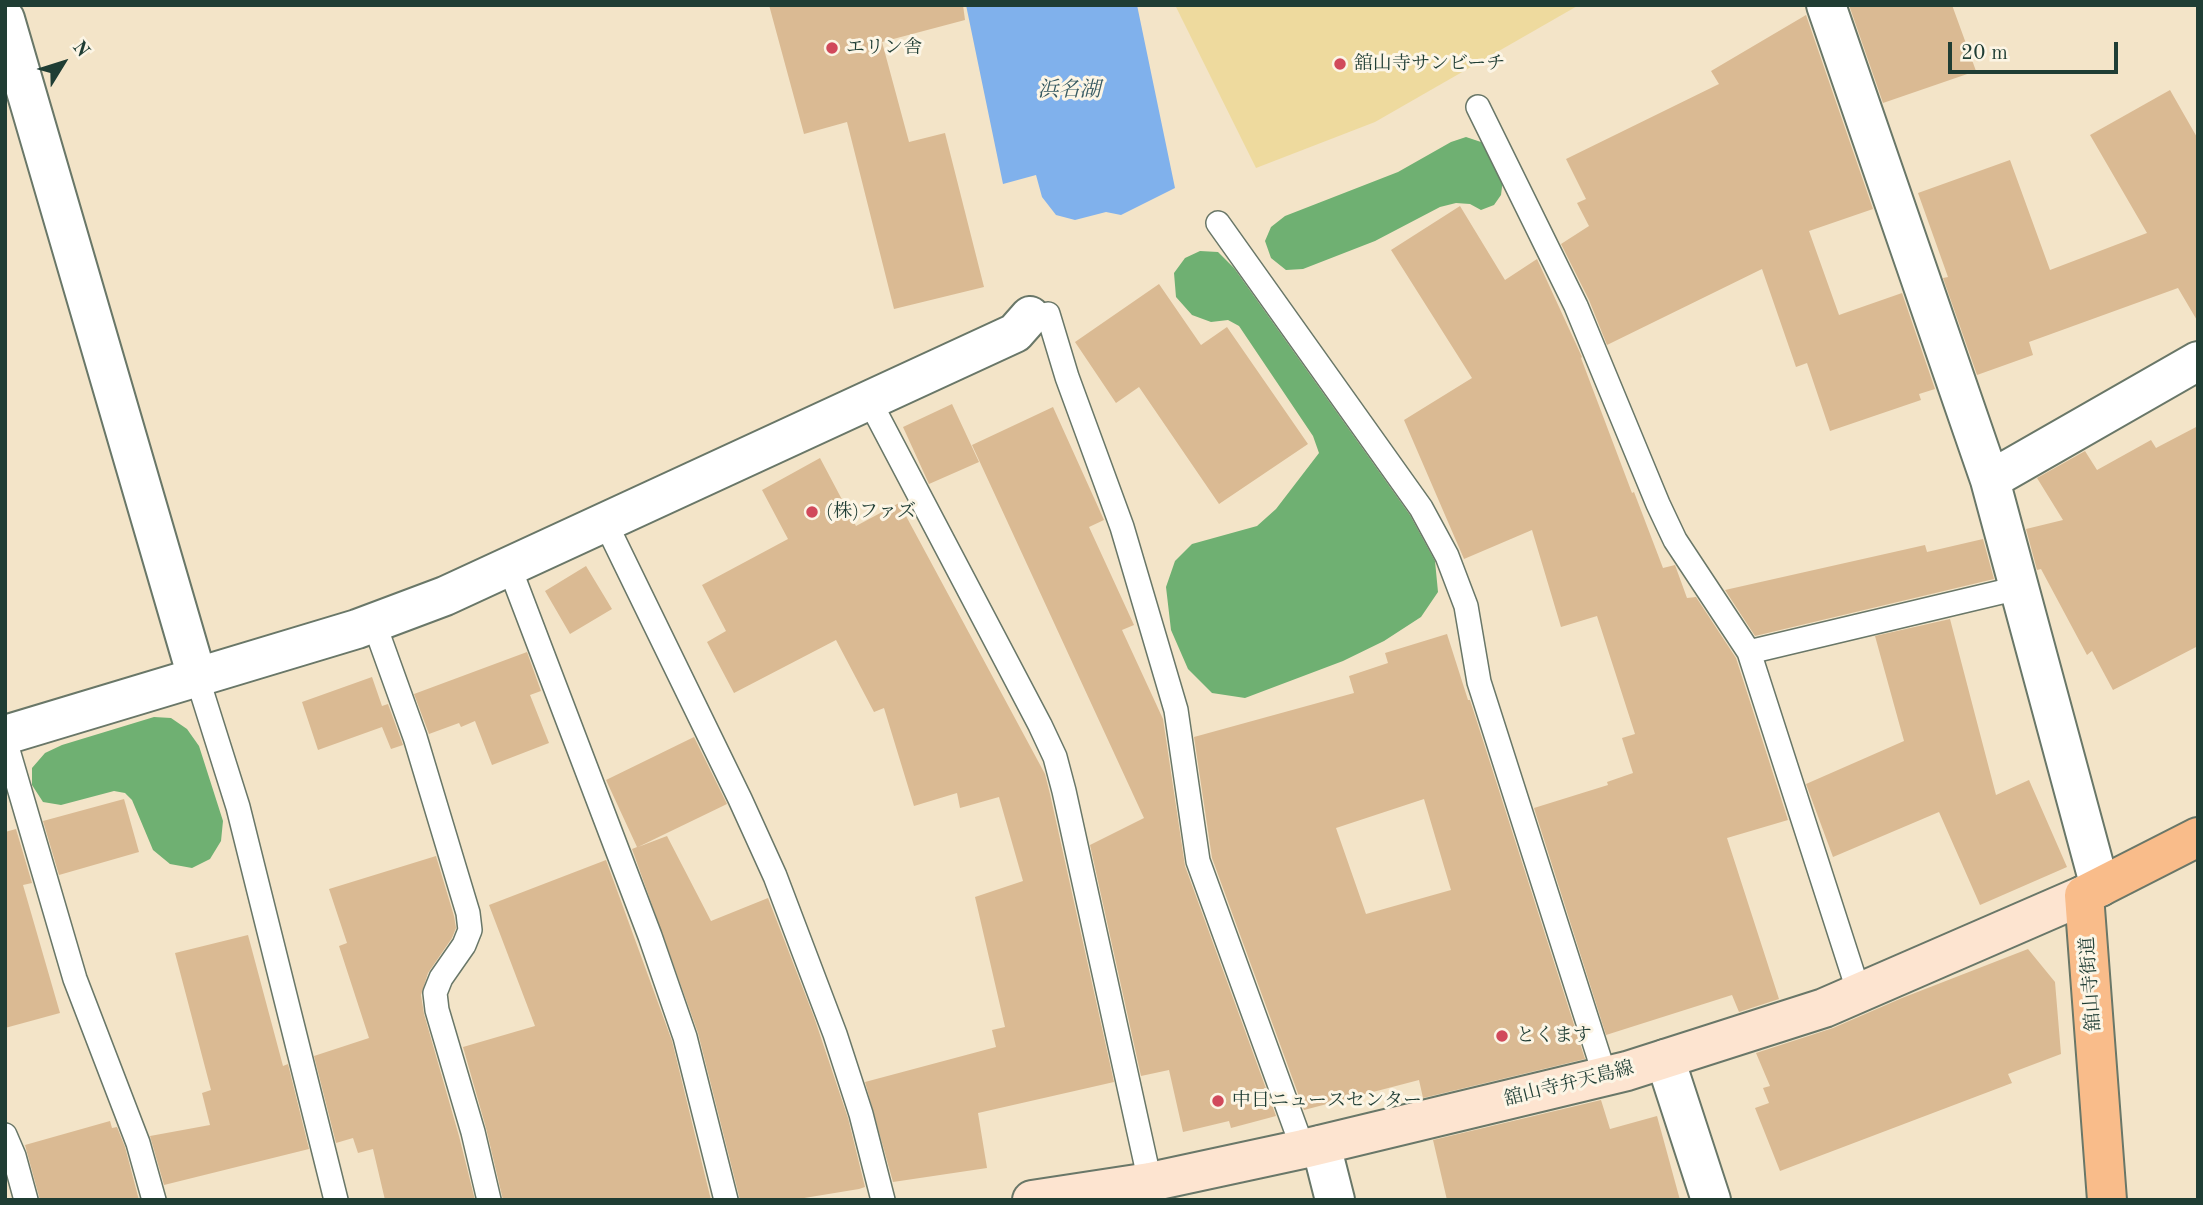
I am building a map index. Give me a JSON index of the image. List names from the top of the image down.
{
  "streets": {
    "main road": ["舘山寺街道", "舘山寺弁天島線"]
  },
  "crossings": [
    ["舘山寺街道", "舘山寺弁天島線"]
  ],
  "water": ["浜名湖"],
  "places": [
    "エリン舎",
    "舘山寺サンビーチ",
    "(株)ファズ",
    "とくます",
    "中日ニュースセンター"
  ],
  "scale_bar": "20 m",
  "north": "top right"
}
